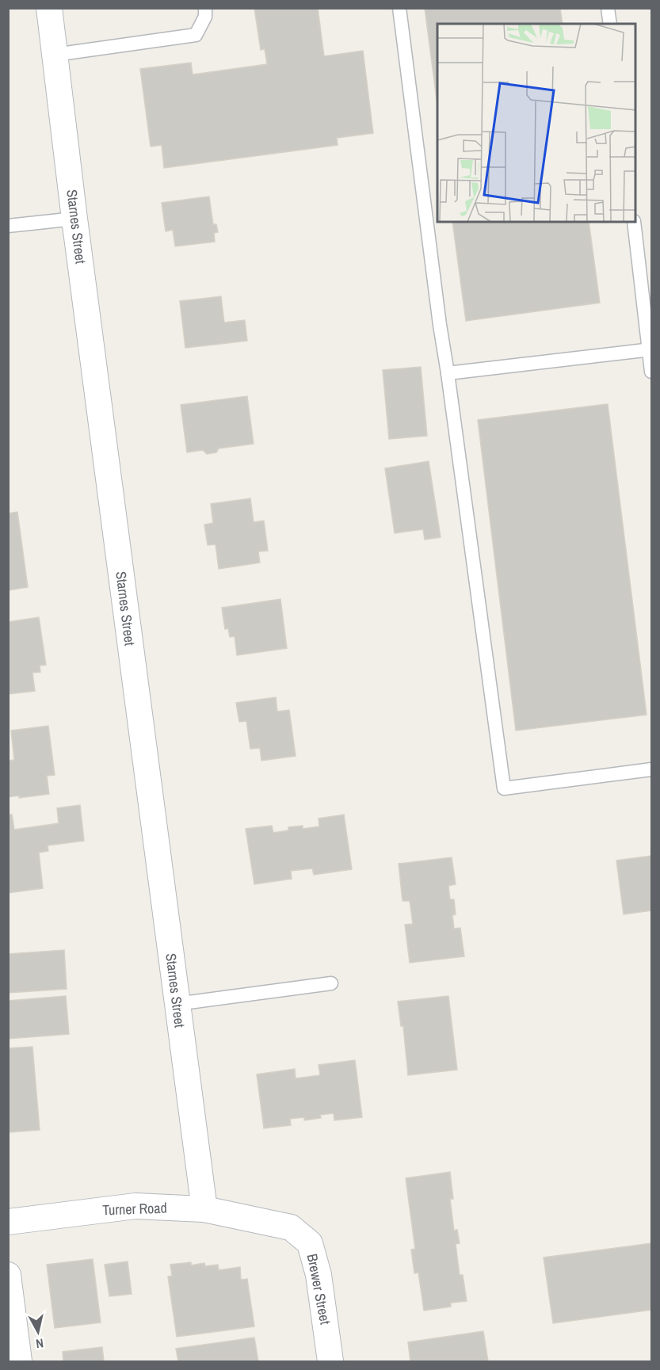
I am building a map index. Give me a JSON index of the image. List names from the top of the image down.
{
  "streets": {
    "street": ["Starnes Street", "Turner Road", "Brewer Street"]
  },
  "crossings": [
    ["Starnes Street", "Turner Road"],
    ["Turner Road", "Brewer Street"]
  ],
  "north": "bottom"
}
